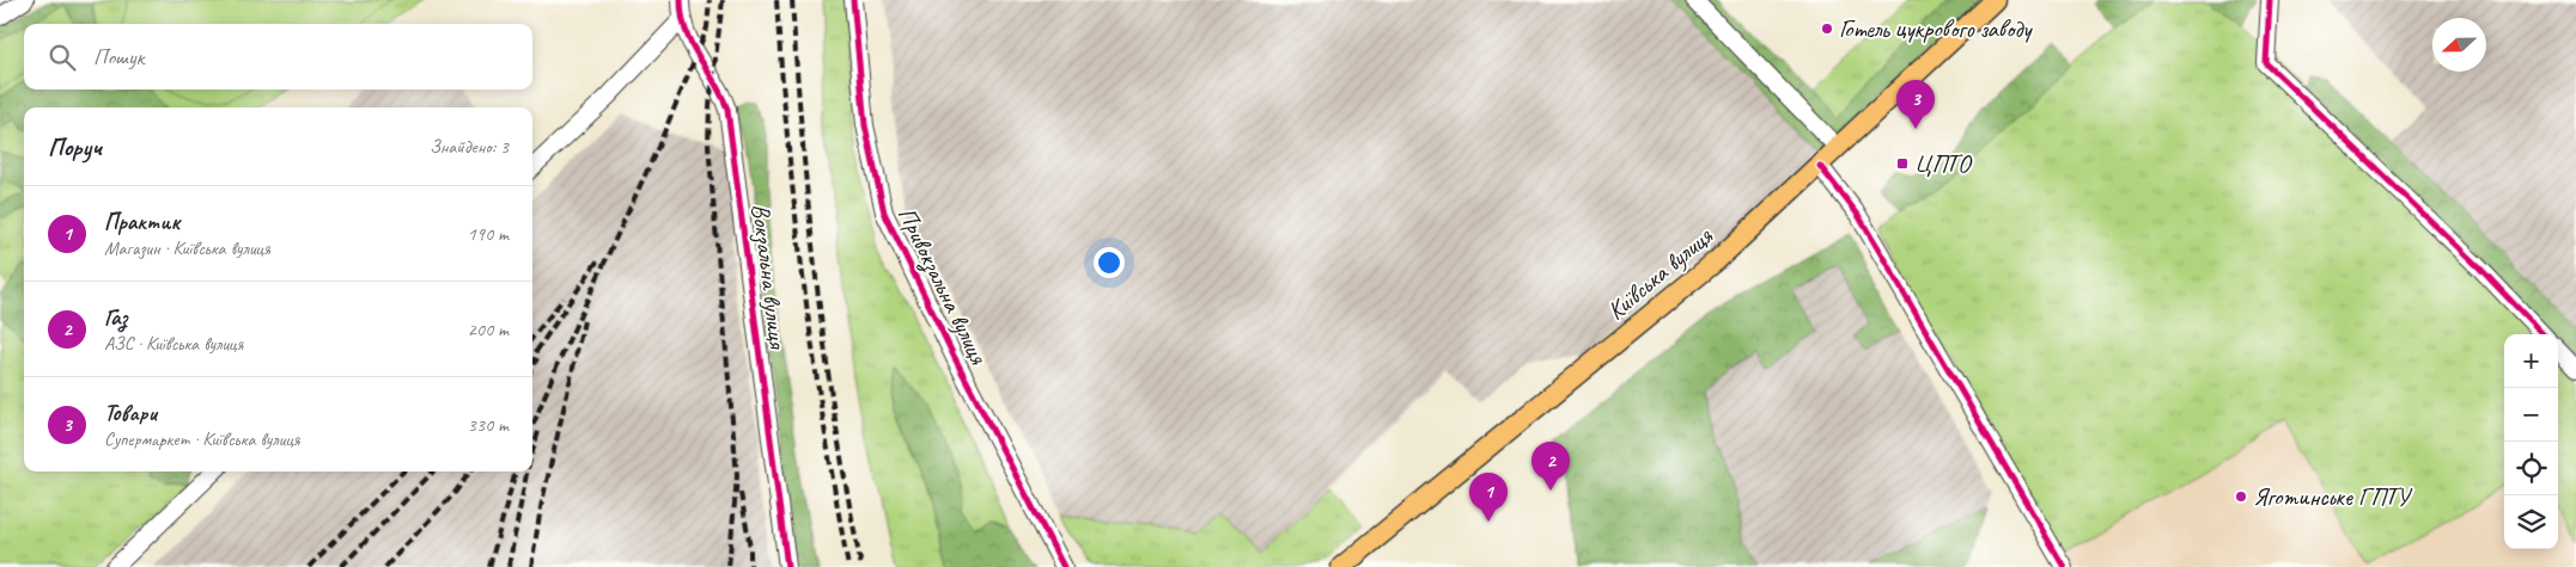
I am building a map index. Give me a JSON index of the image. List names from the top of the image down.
{
  "streets": {
    "main road": ["Київська вулиця"],
    "street": ["Вокзальна вулиця", "Привокзальна вулиця"]
  },
  "places": {
    "other": ["Готель цукрового заводу", "Яготинське ГПТУ"],
    "transit": ["ЦПТО"]
  },
  "north": "left",
  "page": {
    "search": "Пошук",
    "pins": ["3", "2", "1"],
    "heading": ["Поруч", "Знайдено: 3"],
    "list": [
      {
        "mark": "1",
        "name": "Практик",
        "note": "Магазин · Київська вулиця",
        "value": "190 m"
      },
      {
        "mark": "2",
        "name": "Газ",
        "note": "АЗС · Київська вулиця",
        "value": "200 m"
      },
      {
        "mark": "3",
        "name": "Товари",
        "note": "Супермаркет · Київська вулиця",
        "value": "330 m"
      }
    ],
    "map_buttons": ["+", "−"]
  }
}
